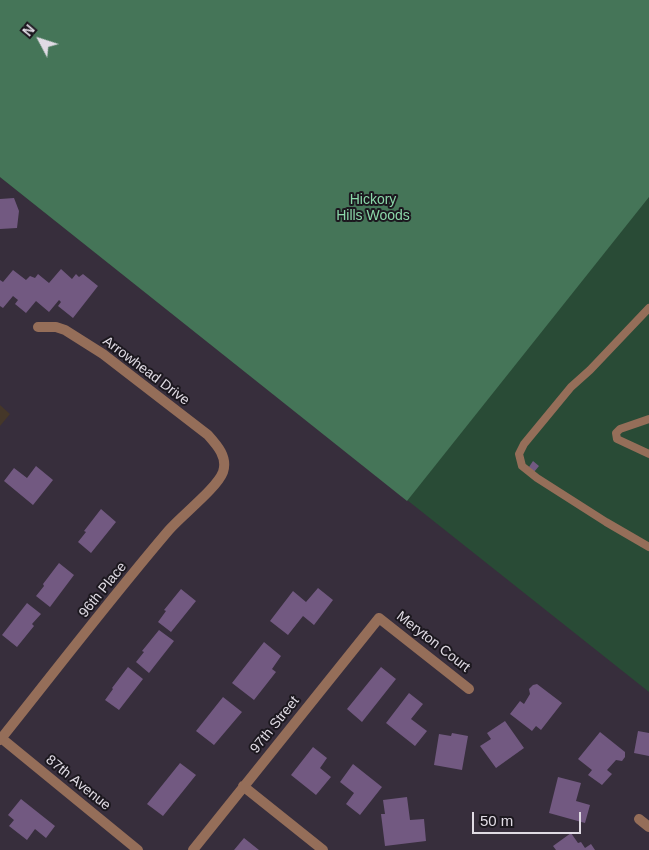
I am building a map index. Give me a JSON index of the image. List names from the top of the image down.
{
  "streets": {
    "street": [
      "Arrowhead Drive",
      "96th Place",
      "Meryton Court",
      "97th Street",
      "87th Avenue"
    ]
  },
  "crossings": [
    ["Arrowhead Drive", "96th Place"],
    ["96th Place", "87th Avenue"],
    ["Meryton Court", "97th Street"]
  ],
  "parks": ["Hickory Hills Woods"],
  "scale_bar": "50 m",
  "north": "top left"
}
